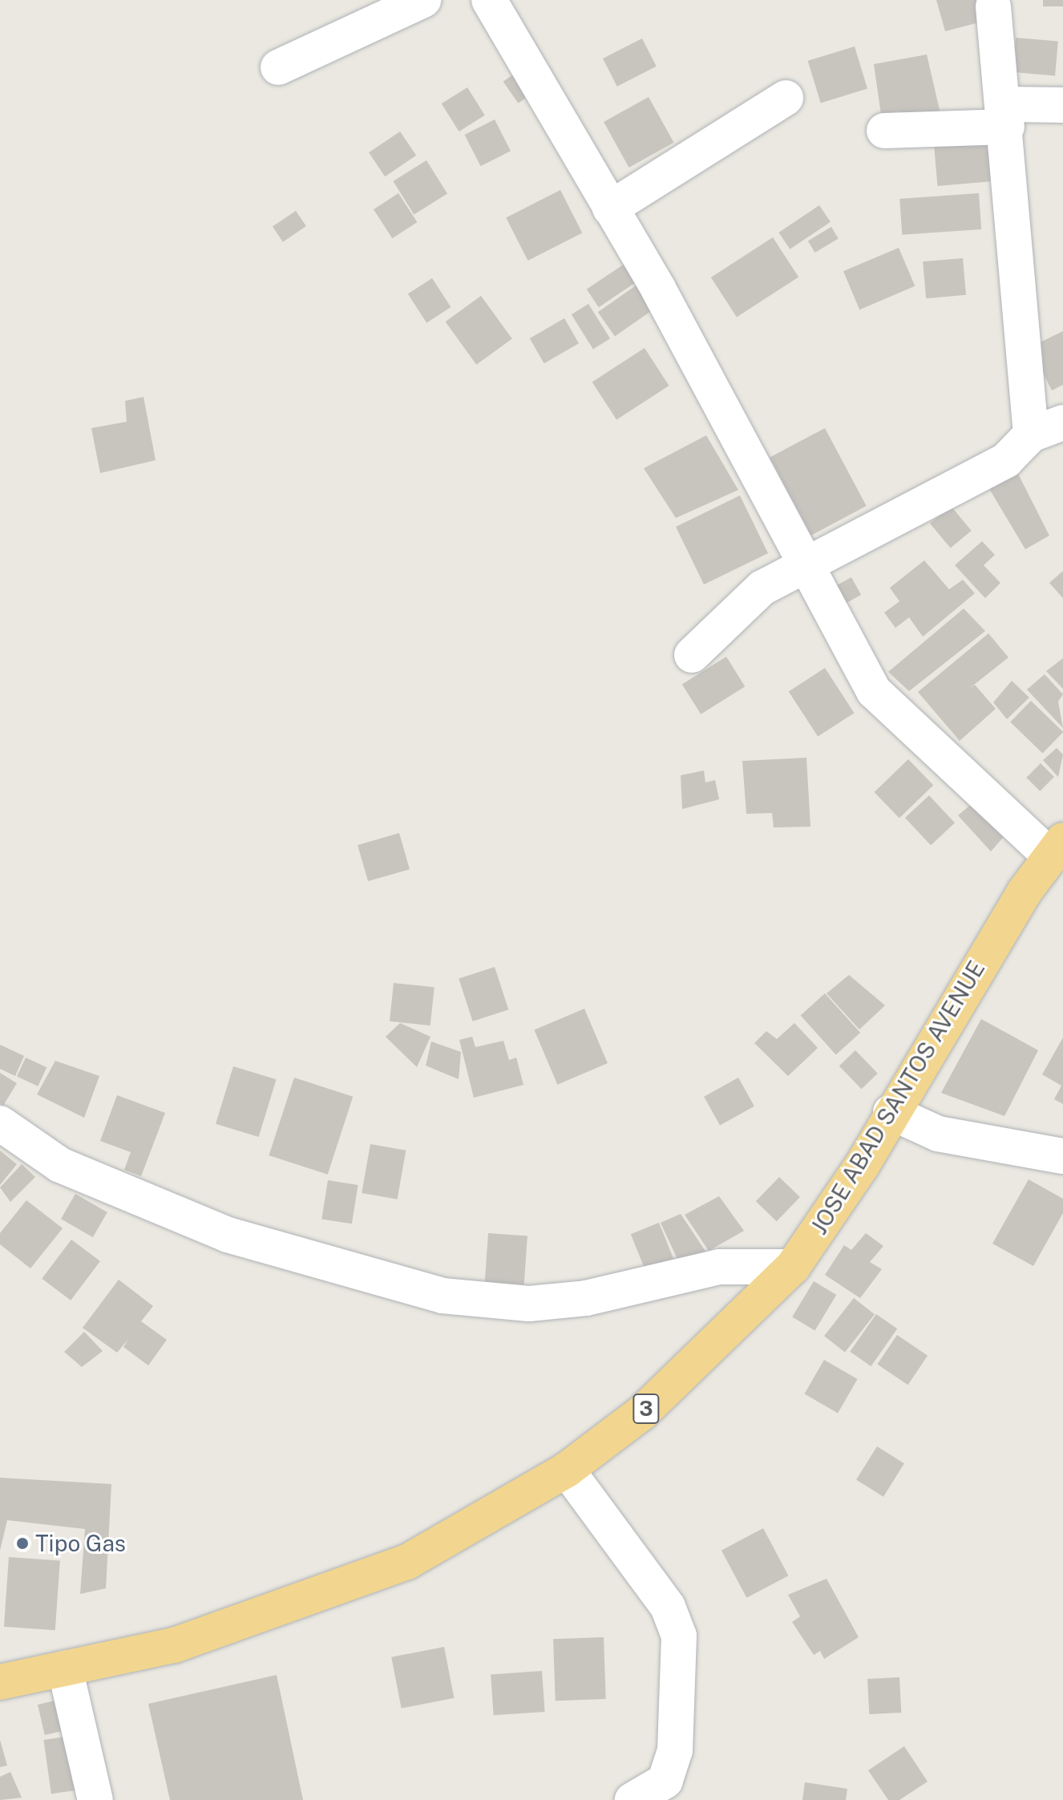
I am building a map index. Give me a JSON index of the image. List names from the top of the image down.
{
  "streets": {
    "highway": ["JOSE ABAD SANTOS AVENUE", "3"]
  },
  "places": ["Tipo Gas"]
}
